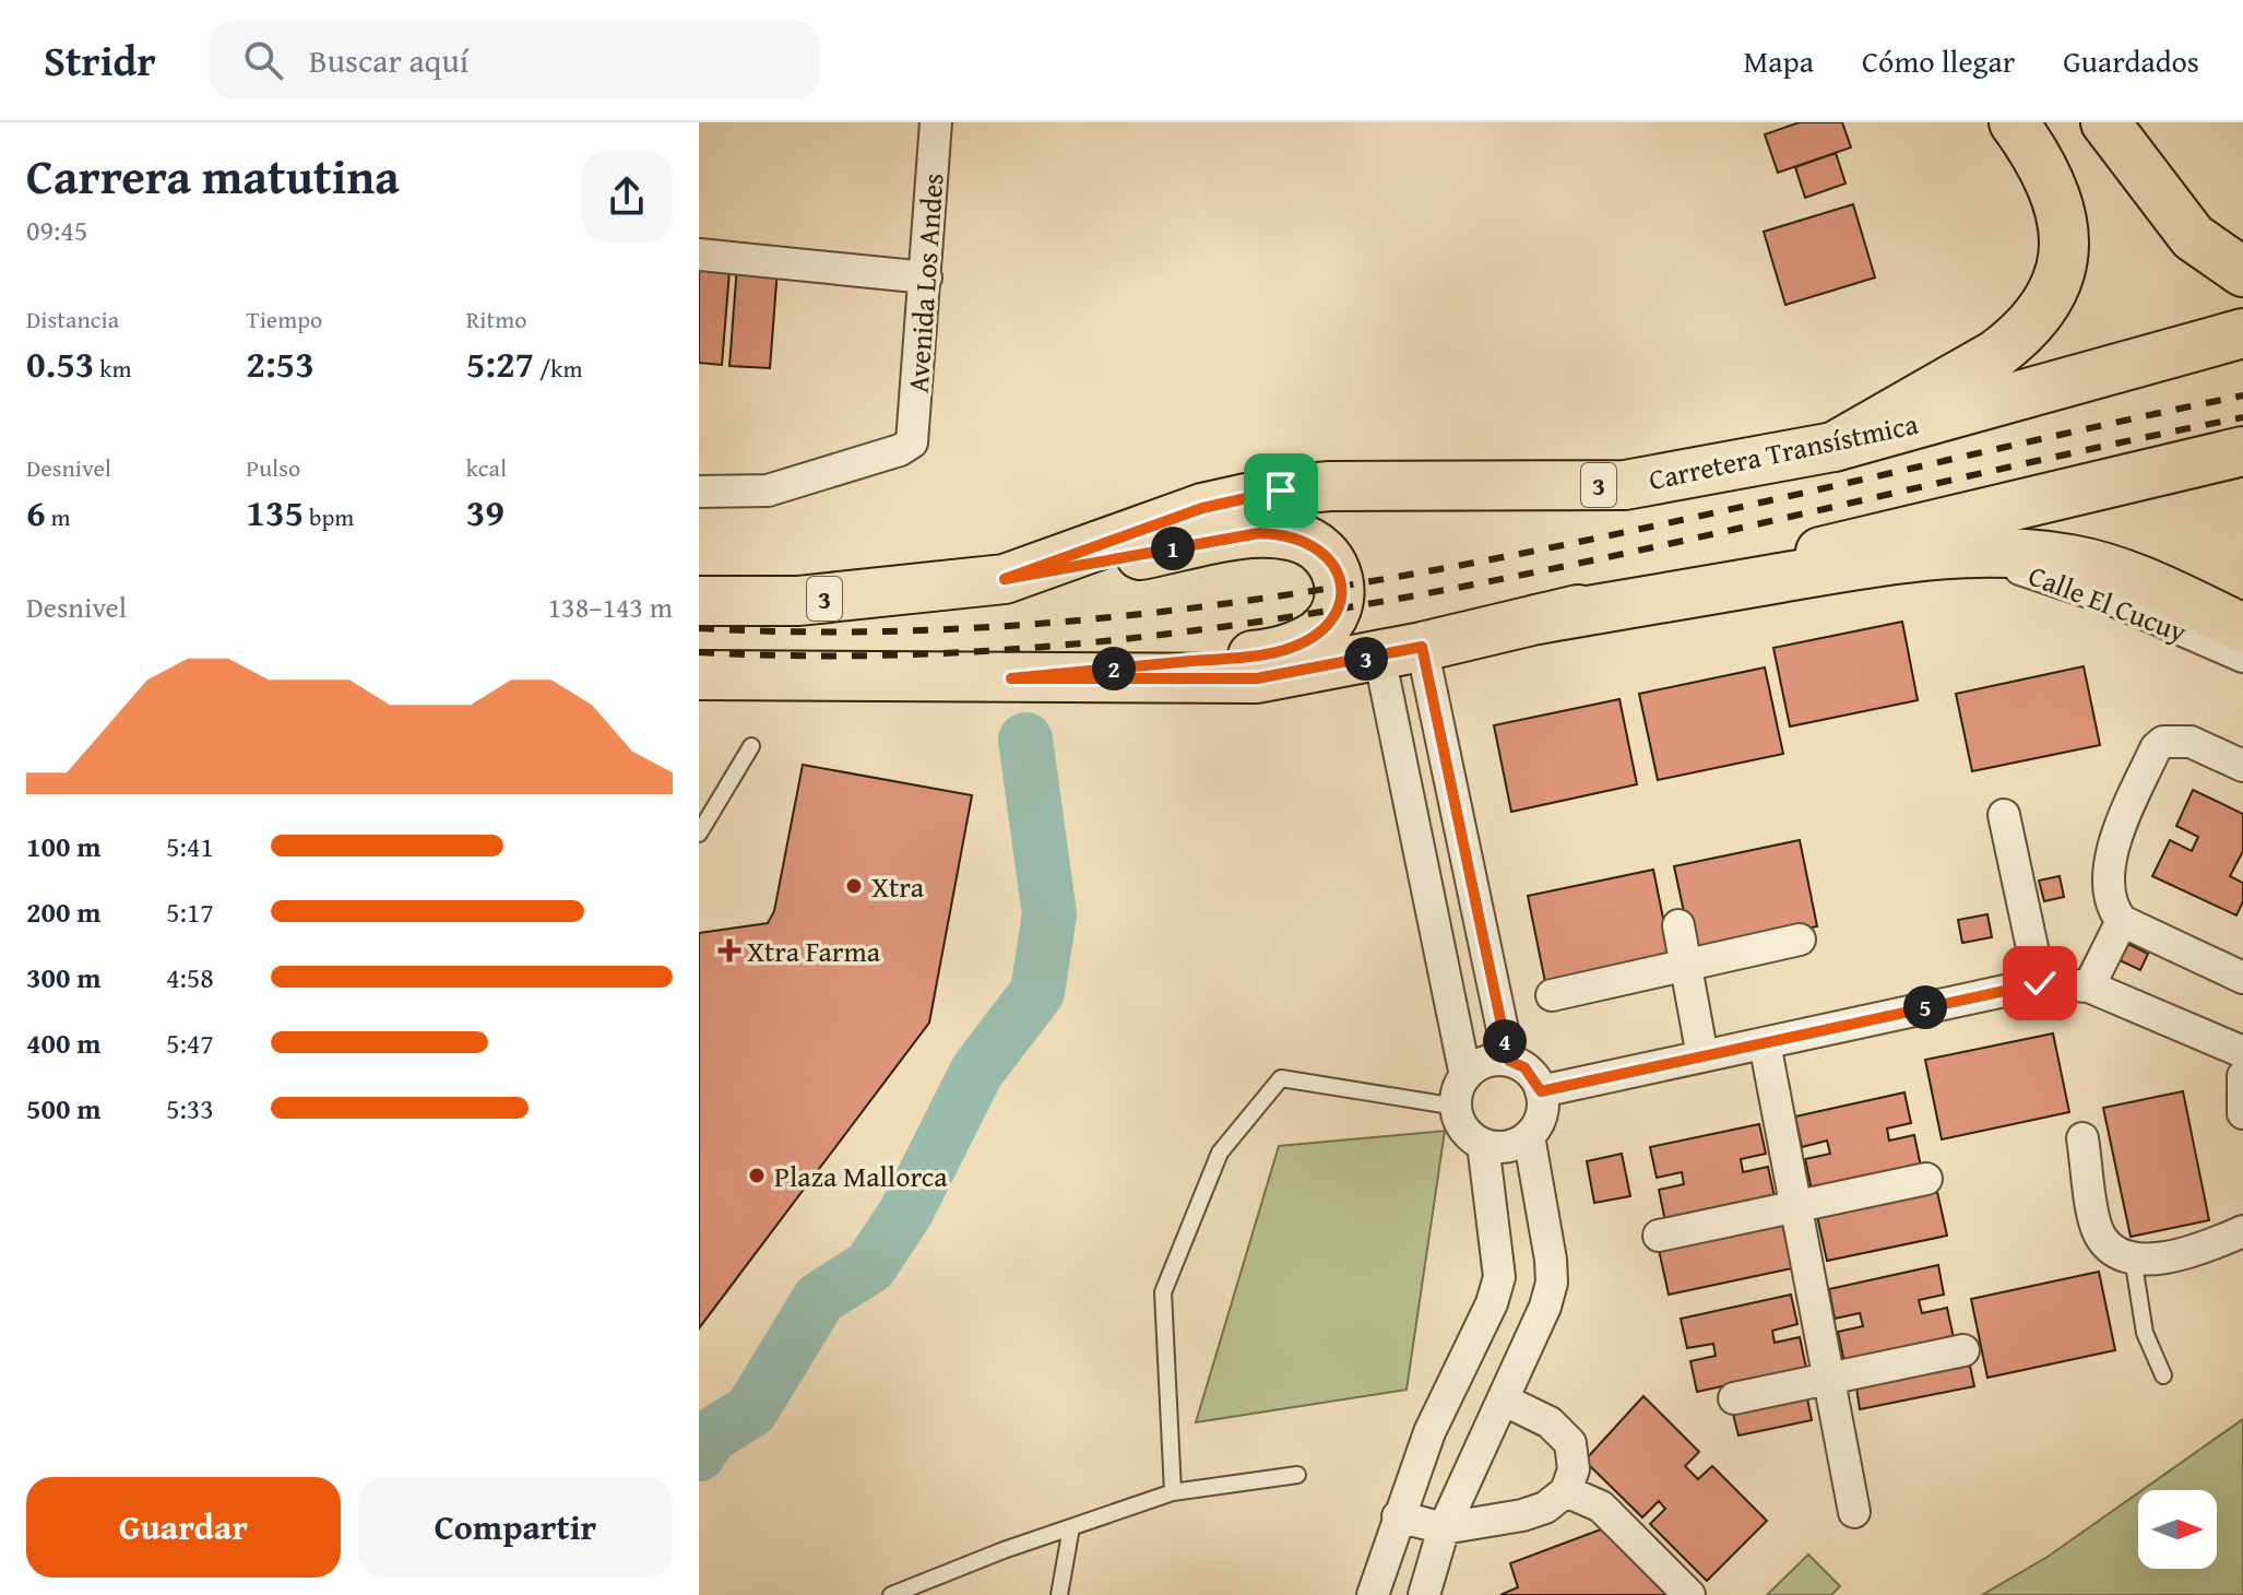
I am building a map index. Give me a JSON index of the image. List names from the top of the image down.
{
  "streets": {
    "main road": ["Carretera Transístmica", "3"],
    "street": ["Avenida Los Andes", "Calle El Cucuy"]
  },
  "places": {
    "other": ["Xtra", "Plaza Mallorca"],
    "health": ["Xtra Farma"]
  },
  "north": "right",
  "page": {
    "header": "Stridr",
    "search": "Buscar aquí",
    "nav": ["Mapa", "Cómo llegar", "Guardados"],
    "heading": ["Carrera matutina", "09:45"],
    "stats": [
      ["Distancia", "0.53 km"],
      ["Tiempo", "2:53"],
      ["Ritmo", "5:27 /km"],
      ["Desnivel", "6 m"],
      ["Pulso", "135 bpm"],
      ["kcal", "39"]
    ],
    "pins": [
      "1",
      "3",
      "2",
      "5",
      "4"
    ],
    "chart": ["Desnivel", "138–143 m"],
    "list": [
      {
        "name": "100 m",
        "note": "5:41"
      },
      {
        "name": "200 m",
        "note": "5:17"
      },
      {
        "name": "300 m",
        "note": "4:58"
      },
      {
        "name": "400 m",
        "note": "5:47"
      },
      {
        "name": "500 m",
        "note": "5:33"
      }
    ],
    "buttons": ["Guardar", "Compartir"]
  }
}
